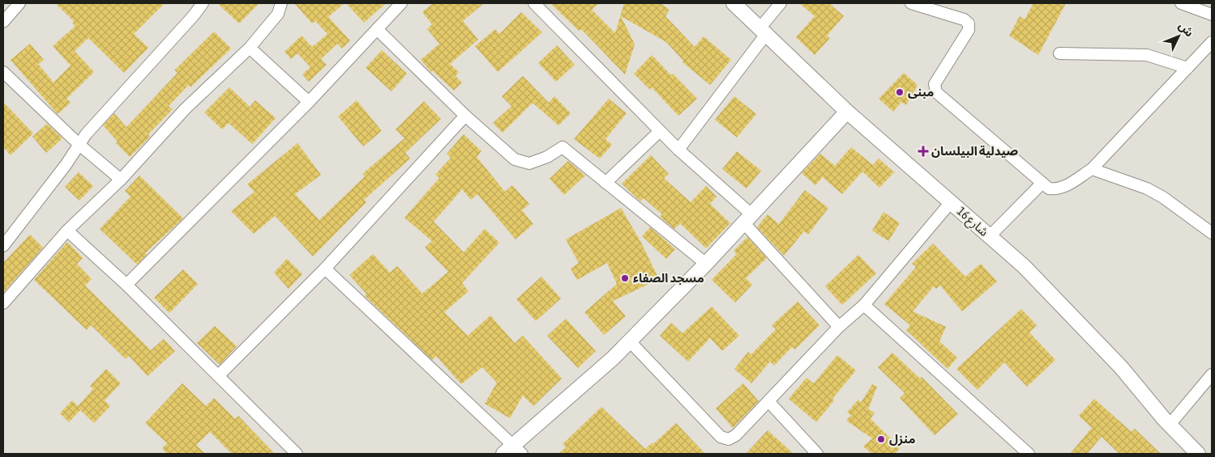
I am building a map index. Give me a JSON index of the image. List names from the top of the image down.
{
  "streets": {
    "street": ["شارع 16"]
  },
  "places": {
    "other": ["مبنى", "مسجد الصفاء", "منزل"],
    "health": ["صيدلية البيلسان"]
  },
  "north": "top right"
}
